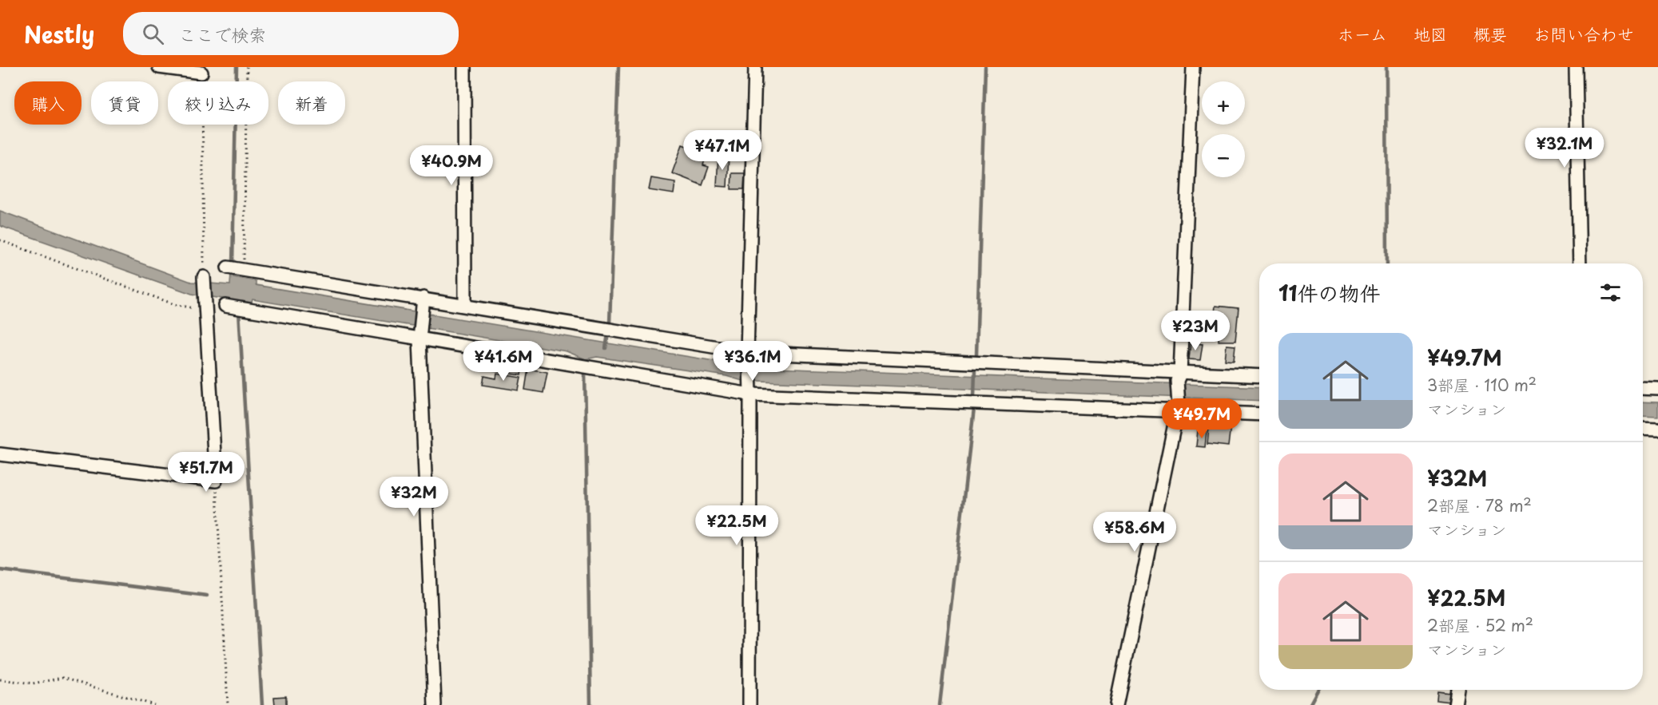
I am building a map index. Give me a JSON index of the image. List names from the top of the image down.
{
  "page": {
    "header": "Nestly",
    "search": "ここで検索",
    "nav": [
      "ホーム",
      "地図",
      "概要",
      "お問い合わせ"
    ],
    "map_buttons": ["+", "−"],
    "chip": [
      "購入",
      "賃貸",
      "絞り込み",
      "新着"
    ],
    "price": [
      "¥32.1M",
      "¥47.1M",
      "¥40.9M",
      "¥23M",
      "¥41.6M",
      "¥36.1M",
      "¥49.7M",
      "¥51.7M",
      "¥32M",
      "¥22.5M",
      "¥58.6M"
    ],
    "heading": "11件の物件",
    "list": [
      {
        "name": "¥49.7M",
        "note": "3部屋 · 110 m² · マンション"
      },
      {
        "name": "¥32M",
        "note": "2部屋 · 78 m² · マンション"
      },
      {
        "name": "¥22.5M",
        "note": "2部屋 · 52 m² · マンション"
      }
    ]
  }
}
